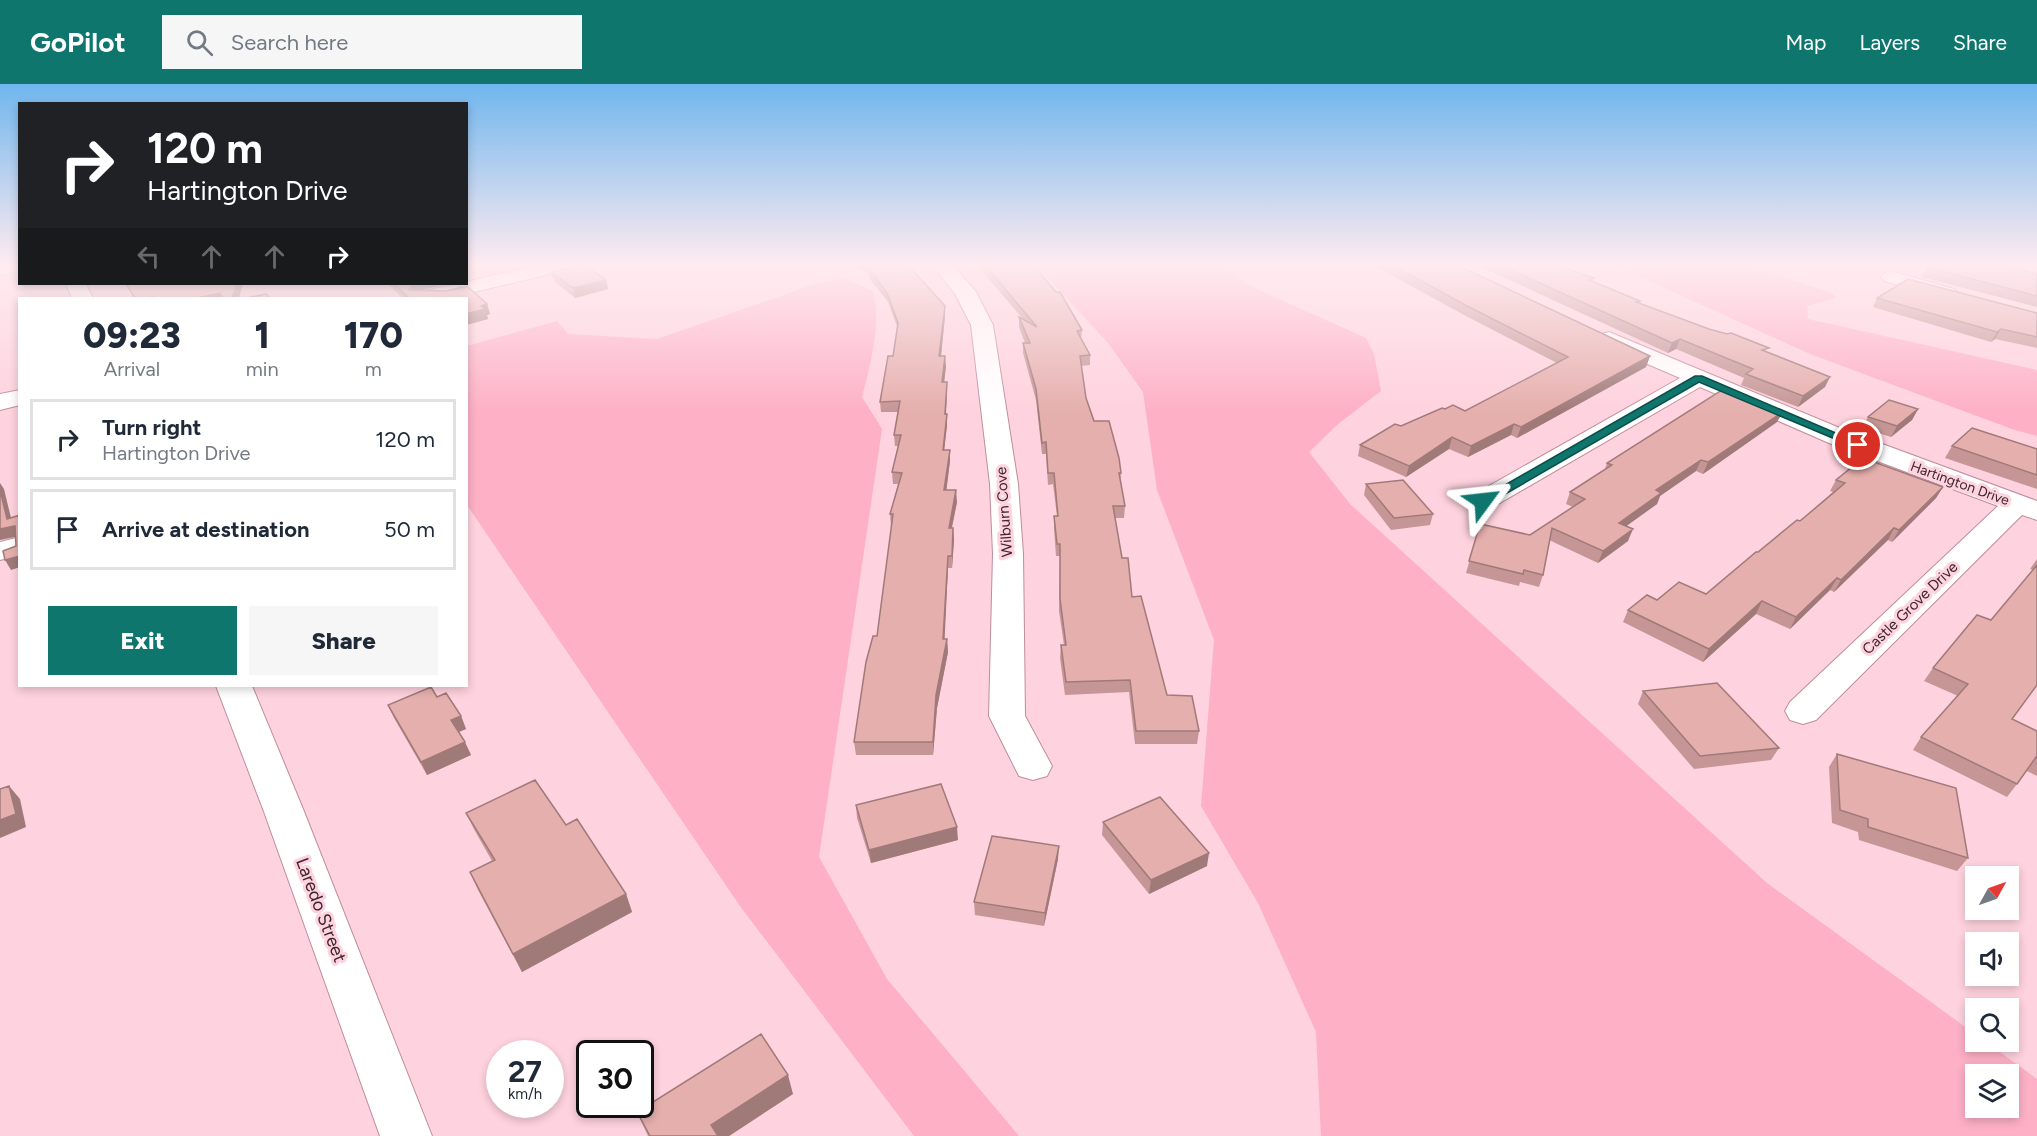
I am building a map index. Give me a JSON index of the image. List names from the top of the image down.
{
  "streets": {
    "street": [
      "Hartington Drive",
      "Wilburn Cove",
      "Castle Grove Drive",
      "Laredo Street"
    ]
  },
  "crossings": [
    ["Hartington Drive", "Castle Grove Drive"]
  ],
  "north": "top right",
  "page": {
    "header": "GoPilot",
    "search": "Search here",
    "nav": ["Map", "Layers", "Share"],
    "turn": ["120 m", "Hartington Drive"],
    "eta": [
      "09:23",
      "Arrival",
      "1",
      "min",
      "170",
      "m"
    ],
    "list": [
      {
        "name": "Turn right",
        "note": "Hartington Drive",
        "value": "120 m"
      },
      {
        "name": "Arrive at destination",
        "value": "50 m"
      }
    ],
    "buttons": ["Exit", "Share"],
    "speed": "27 km/h",
    "limit": "30"
  }
}
